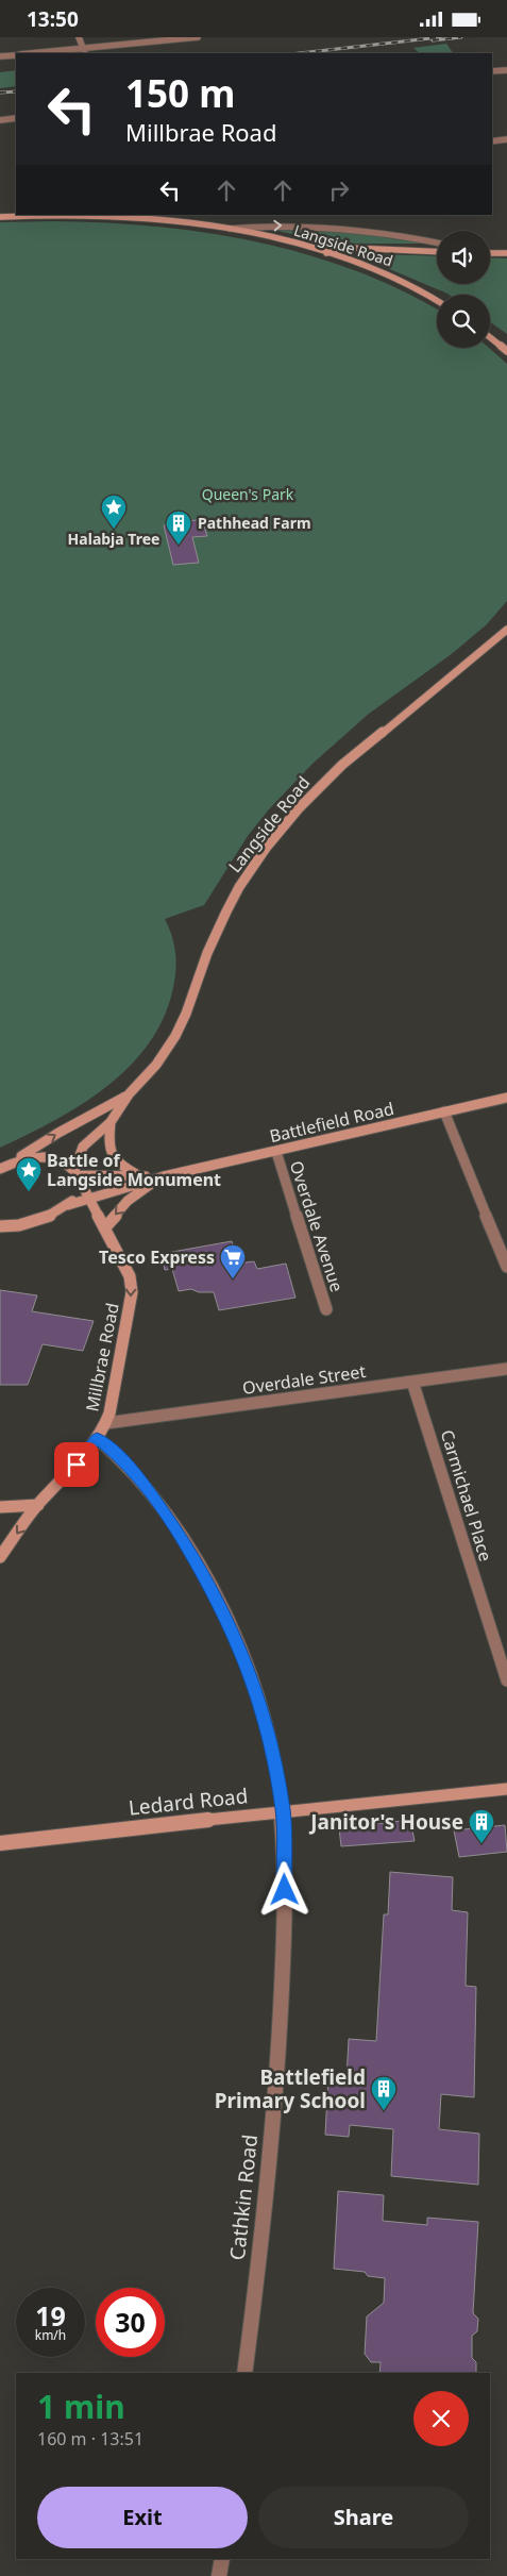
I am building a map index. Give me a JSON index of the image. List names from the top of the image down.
{
  "streets": {
    "street": [
      "Langside Road",
      "Battlefield Road",
      "Overdale Avenue",
      "Millbrae Road",
      "Overdale Street",
      "Carmichael Place",
      "Ledard Road",
      "Cathkin Road"
    ]
  },
  "crossings": [
    ["Langside Road", "Battlefield Road"],
    ["Langside Road", "Millbrae Road"],
    ["Battlefield Road", "Overdale Avenue"],
    ["Battlefield Road", "Millbrae Road"],
    ["Millbrae Road", "Overdale Street"],
    ["Millbrae Road", "Cathkin Road"],
    ["Overdale Street", "Carmichael Place"],
    ["Ledard Road", "Cathkin Road"]
  ],
  "one_way": ["Millbrae Road"],
  "parks": ["Queen's Park"],
  "places": {
    "place": ["Halabja Tree", "Battle of Langside Monument"],
    "building": ["Pathhead Farm", "Janitor's House", "Battlefield Primary School"],
    "supermarket": ["Tesco Express"]
  },
  "page": {
    "status": "13:50",
    "turn": ["150 m", "Millbrae Road"],
    "speed": "19 km/h",
    "limit": "30",
    "heading": ["1 min", "160 m · 13:51"],
    "buttons": ["Exit", "Share"]
  }
}
